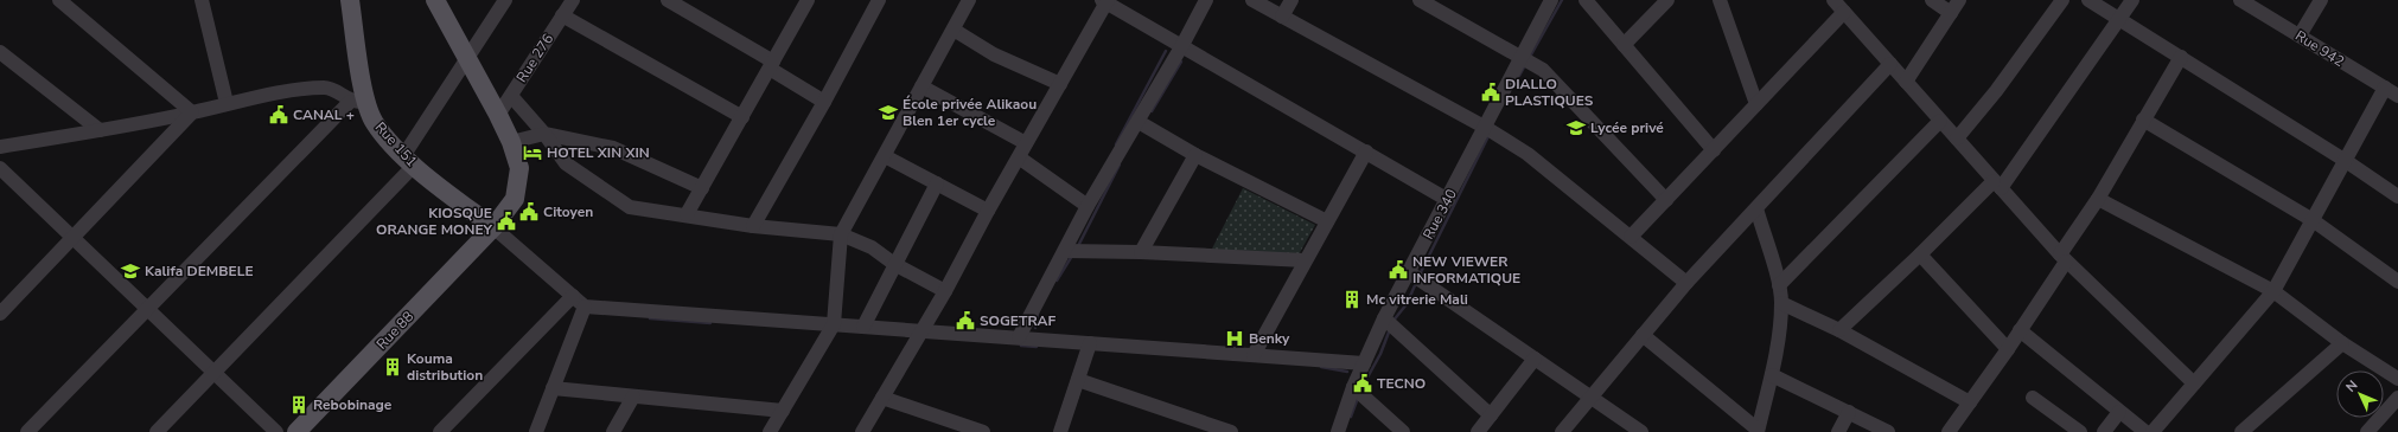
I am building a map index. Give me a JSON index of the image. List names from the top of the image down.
{
  "streets": {
    "main road": ["Rue 151", "Rue 88"],
    "street": ["Rue 942", "Rue 276", "Rue 340"]
  },
  "crossings": [
    ["Rue 276", "Rue 88"],
    ["Rue 151", "Rue 88"]
  ],
  "places": {
    "public building": [
      "DIALLO PLASTIQUES",
      "CANAL +",
      "Citoyen",
      "KIOSQUE ORANGE MONEY",
      "NEW VIEWER INFORMATIQUE",
      "SOGETRAF",
      "TECNO"
    ],
    "school or university": ["École privée Alikaou Blen 1er cycle", "Lycée privé", "Kalifa DEMBELE"],
    "hotel": ["HOTEL XIN XIN"],
    "building": ["Mc vitrerie Mali", "Kouma distribution", "Rebobinage"],
    "hospital": ["Benky"]
  },
  "north": "top left"
}
